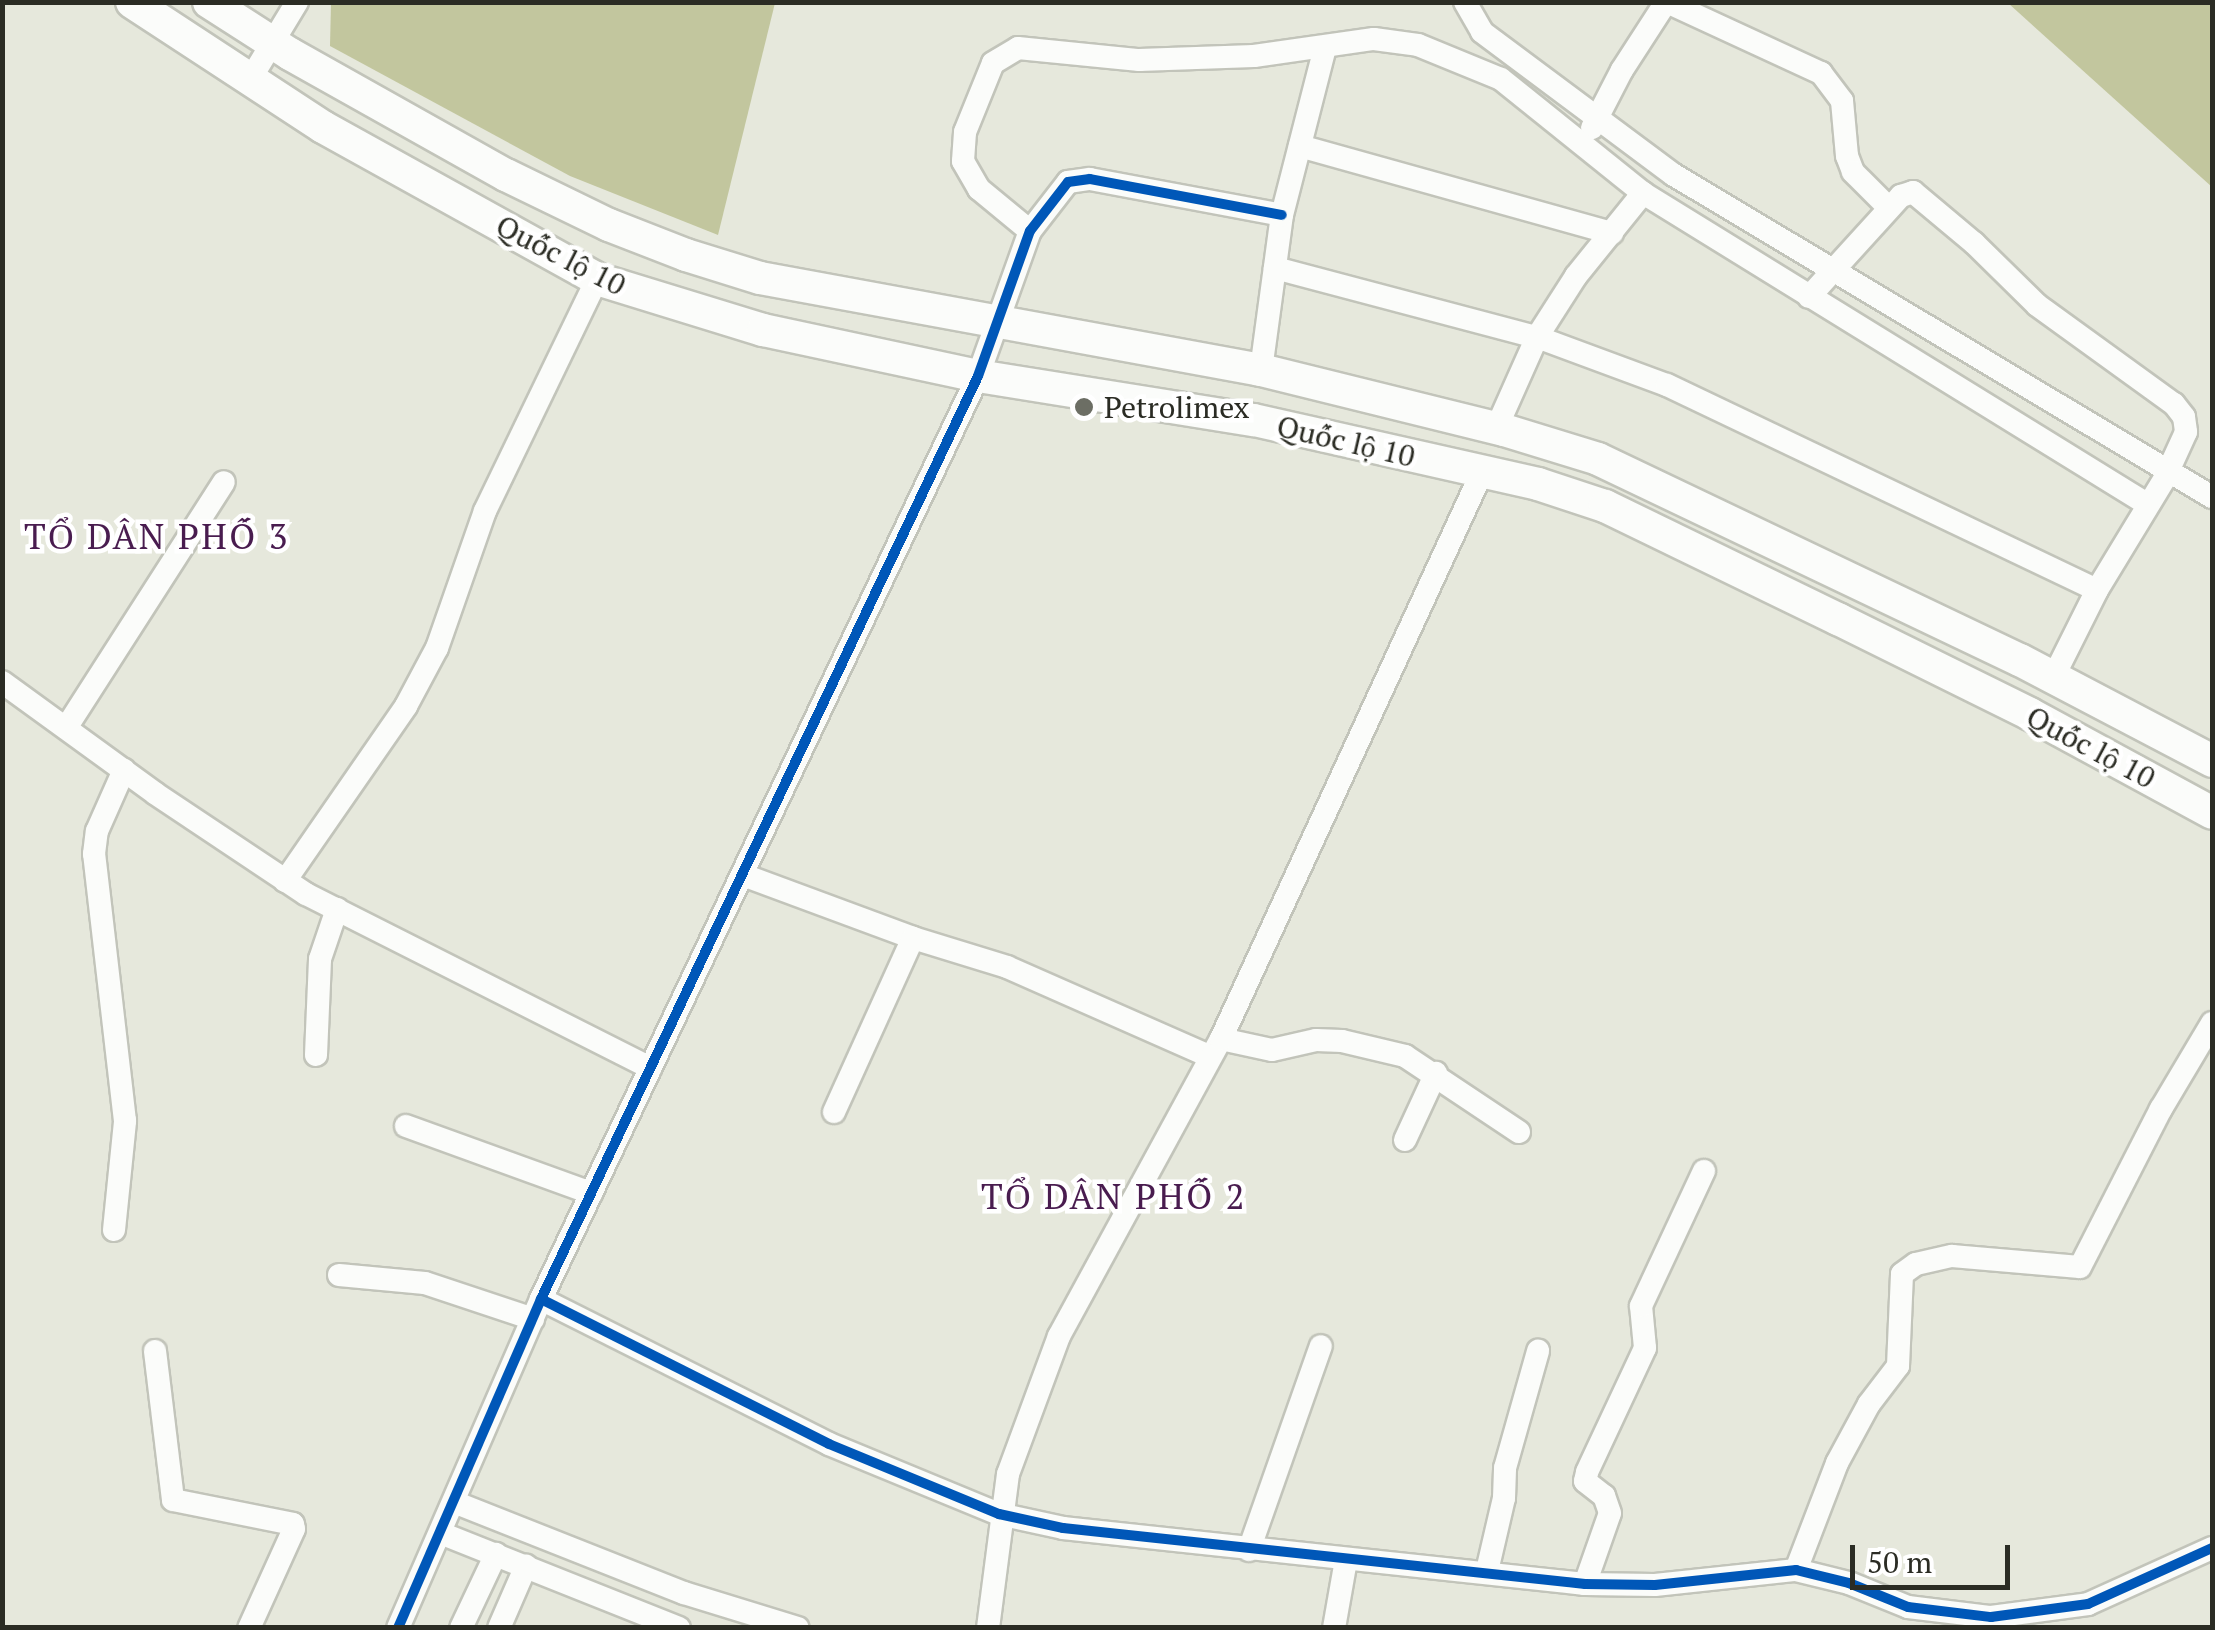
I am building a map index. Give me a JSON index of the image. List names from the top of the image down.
{
  "streets": {
    "highway": ["Quốc lộ 10"]
  },
  "districts": ["TỔ DÂN PHỐ 3", "TỔ DÂN PHỐ 2"],
  "places": ["Petrolimex"],
  "scale_bar": "50 m"
}
